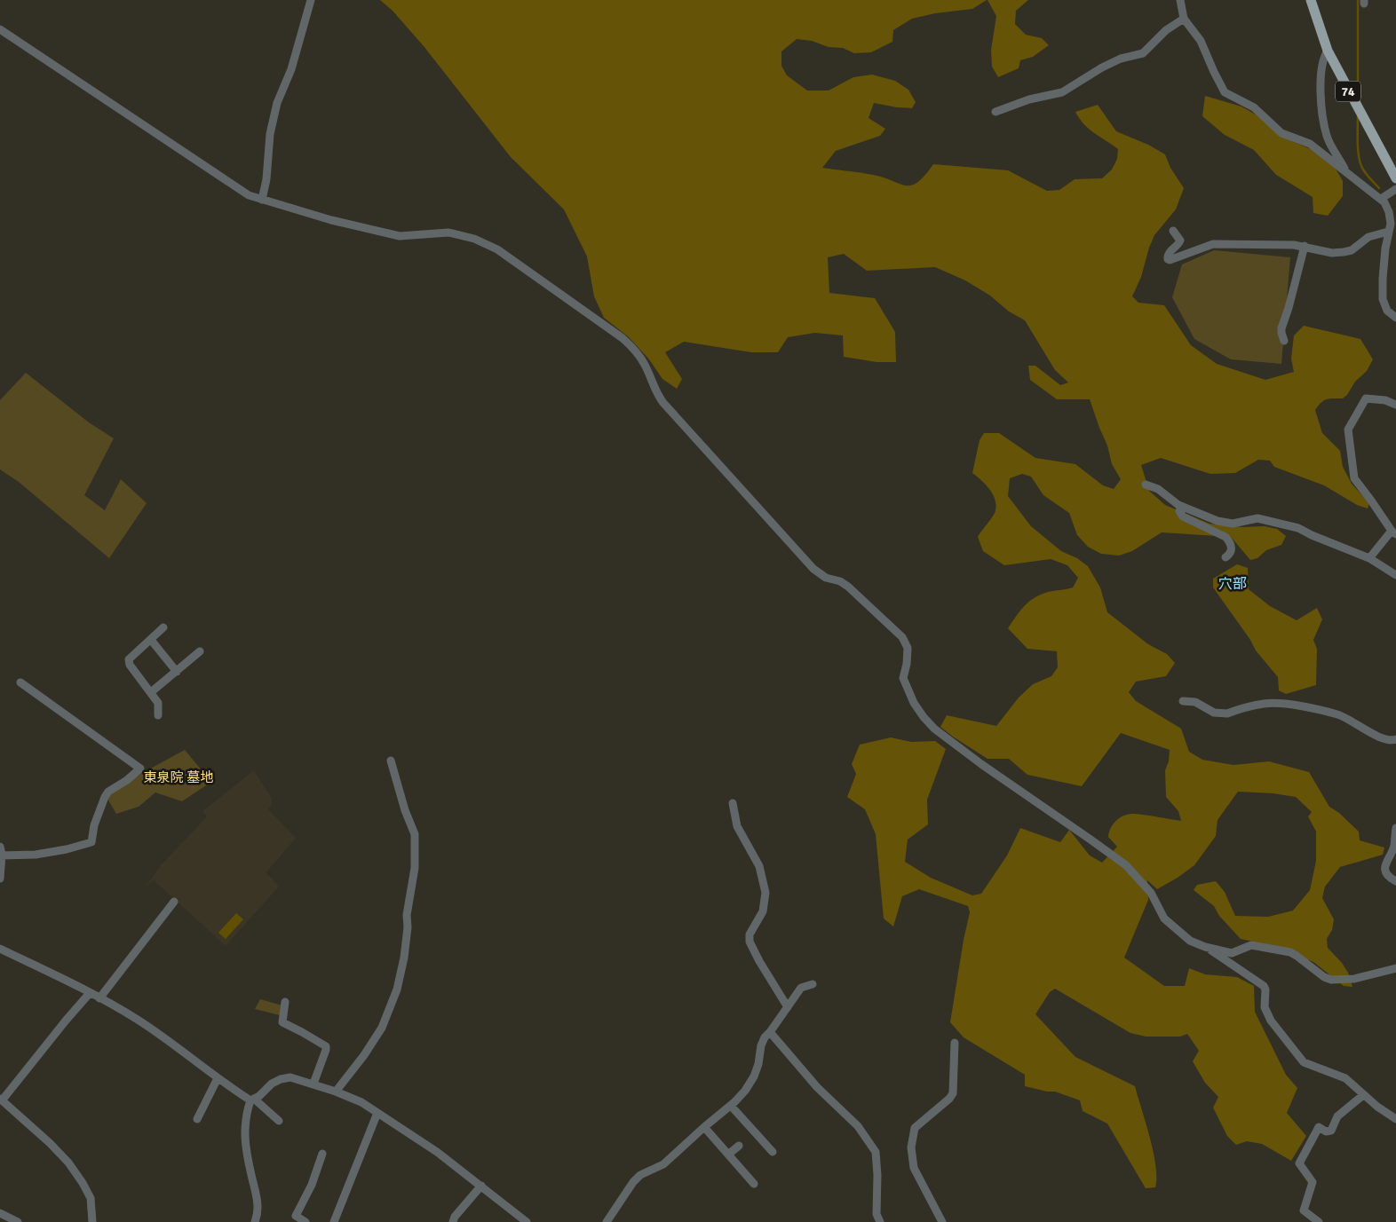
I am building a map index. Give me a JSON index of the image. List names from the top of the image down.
{
  "streets": {
    "main road": ["74"]
  },
  "districts": ["穴部"],
  "parks": ["東泉院 墓地"]
}
